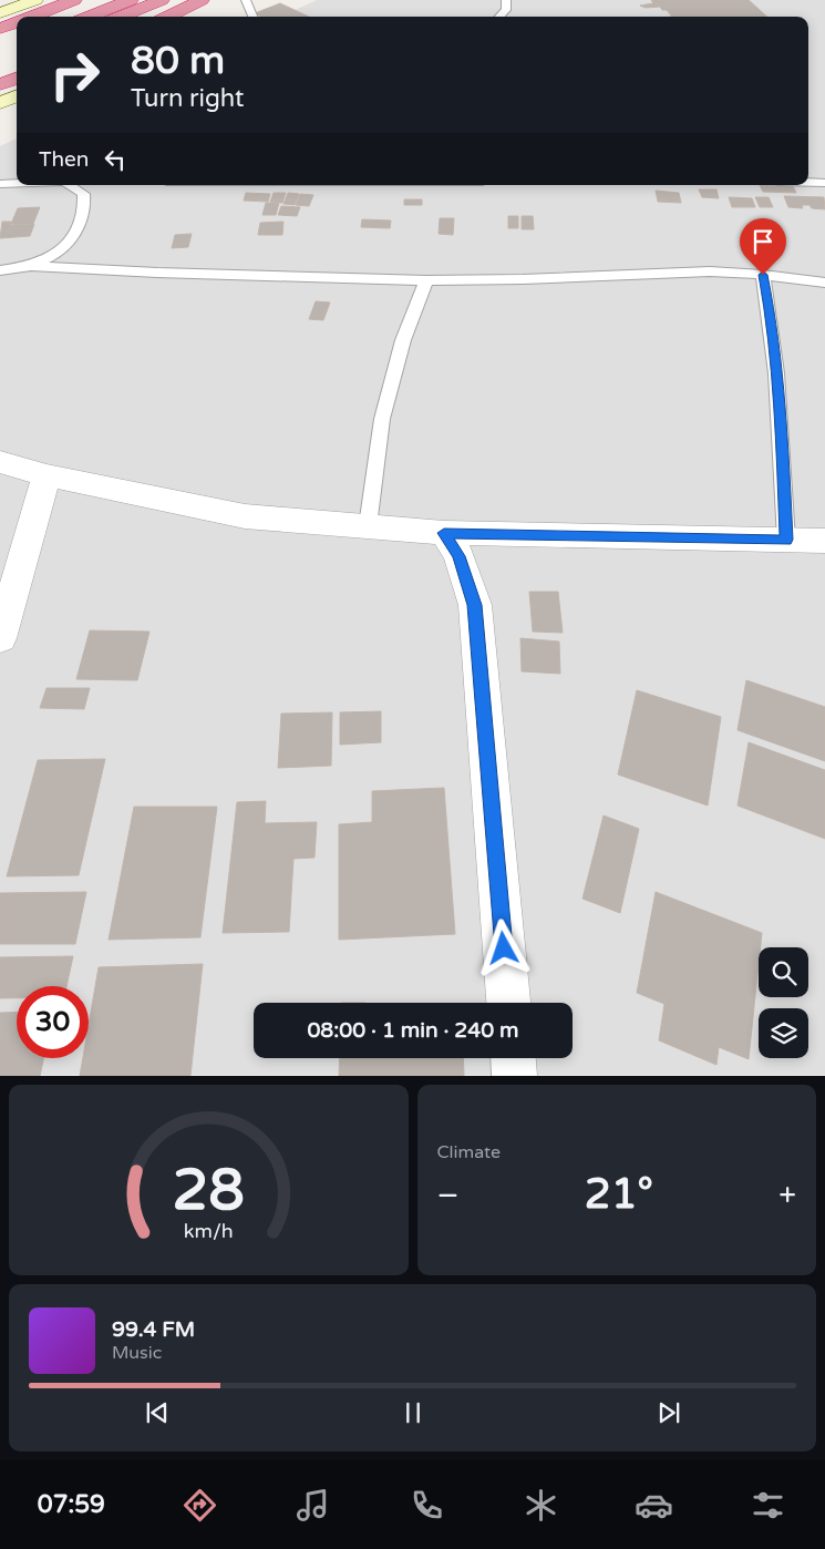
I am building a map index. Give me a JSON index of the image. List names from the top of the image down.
{
  "page": {
    "turn": ["80 m", "Turn right"],
    "then": "Then",
    "limit": "30",
    "trip": "08:00 · 1 min · 240 m",
    "tile": "Climate",
    "heat": ["−", "21°", "+"],
    "song": ["99.4 FM", "Music"],
    "tabs": "07:59",
    "gauge": ["28", "km/h"]
  }
}
